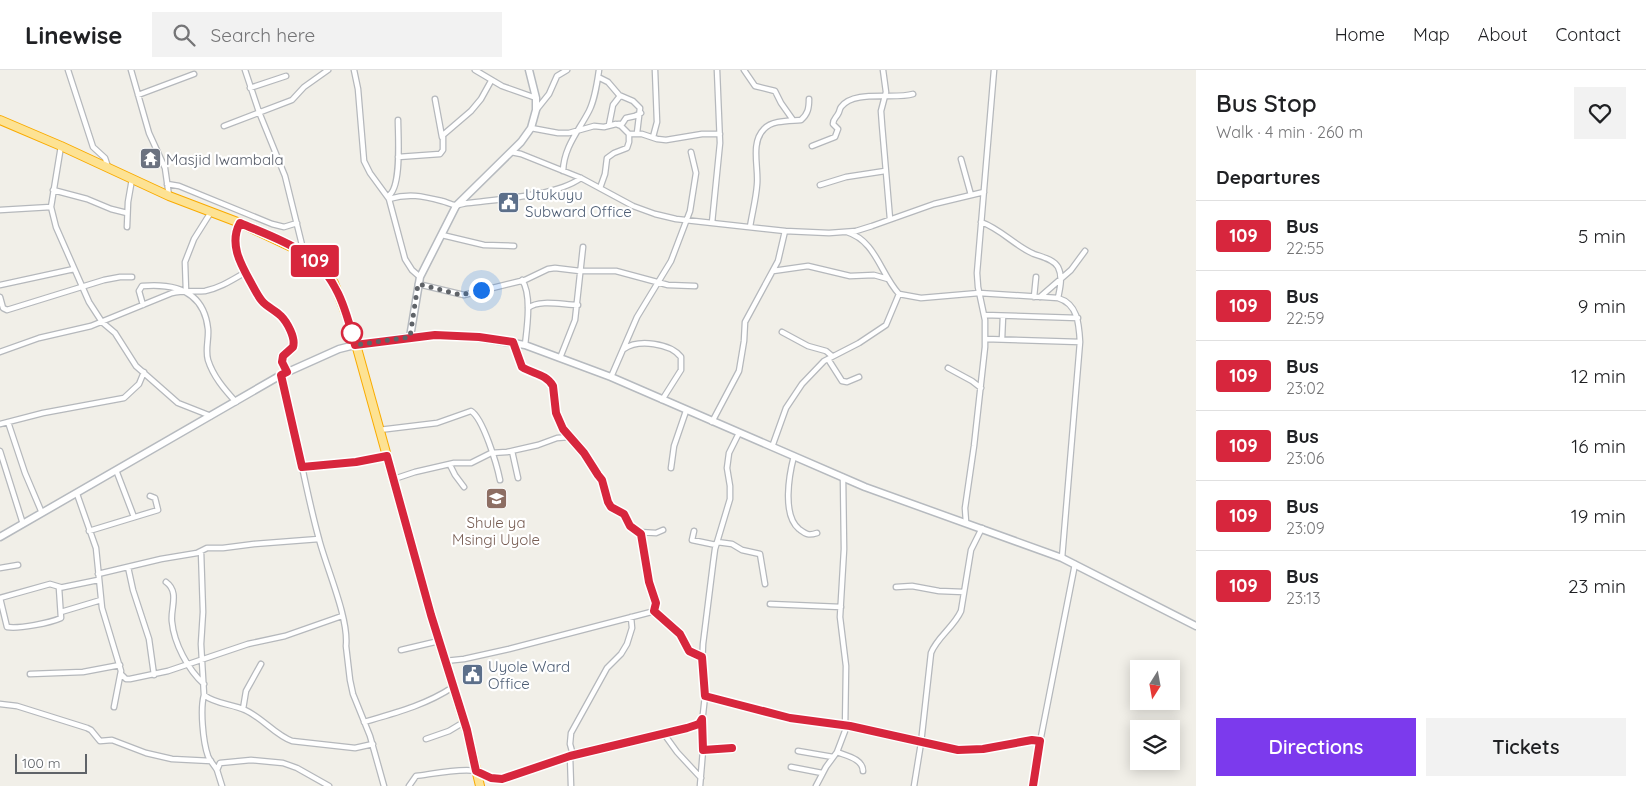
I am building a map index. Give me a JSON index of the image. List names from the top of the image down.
{
  "places": {
    "temple": ["Masjid Iwambala"],
    "public building": ["Utukuyu Subward Office", "Uyole Ward Office"],
    "school or university": ["Shule ya Msingi Uyole"]
  },
  "lines": ["bus line 109"],
  "scale_bar": "100 m",
  "north": "bottom",
  "page": {
    "header": "Linewise",
    "search": "Search here",
    "nav": [
      "Home",
      "Map",
      "About",
      "Contact"
    ],
    "on_map": "109",
    "heading": [
      ["Bus Stop", "Walk · 4 min · 260 m"],
      "Departures"
    ],
    "list": [
      {
        "mark": "109",
        "name": "Bus",
        "note": "22:55",
        "value": "5 min"
      },
      {
        "mark": "109",
        "name": "Bus",
        "note": "22:59",
        "value": "9 min"
      },
      {
        "mark": "109",
        "name": "Bus",
        "note": "23:02",
        "value": "12 min"
      },
      {
        "mark": "109",
        "name": "Bus",
        "note": "23:06",
        "value": "16 min"
      },
      {
        "mark": "109",
        "name": "Bus",
        "note": "23:09",
        "value": "19 min"
      },
      {
        "mark": "109",
        "name": "Bus",
        "note": "23:13",
        "value": "23 min"
      }
    ],
    "buttons": ["Directions", "Tickets"],
    "scale": "100 m"
  }
}
